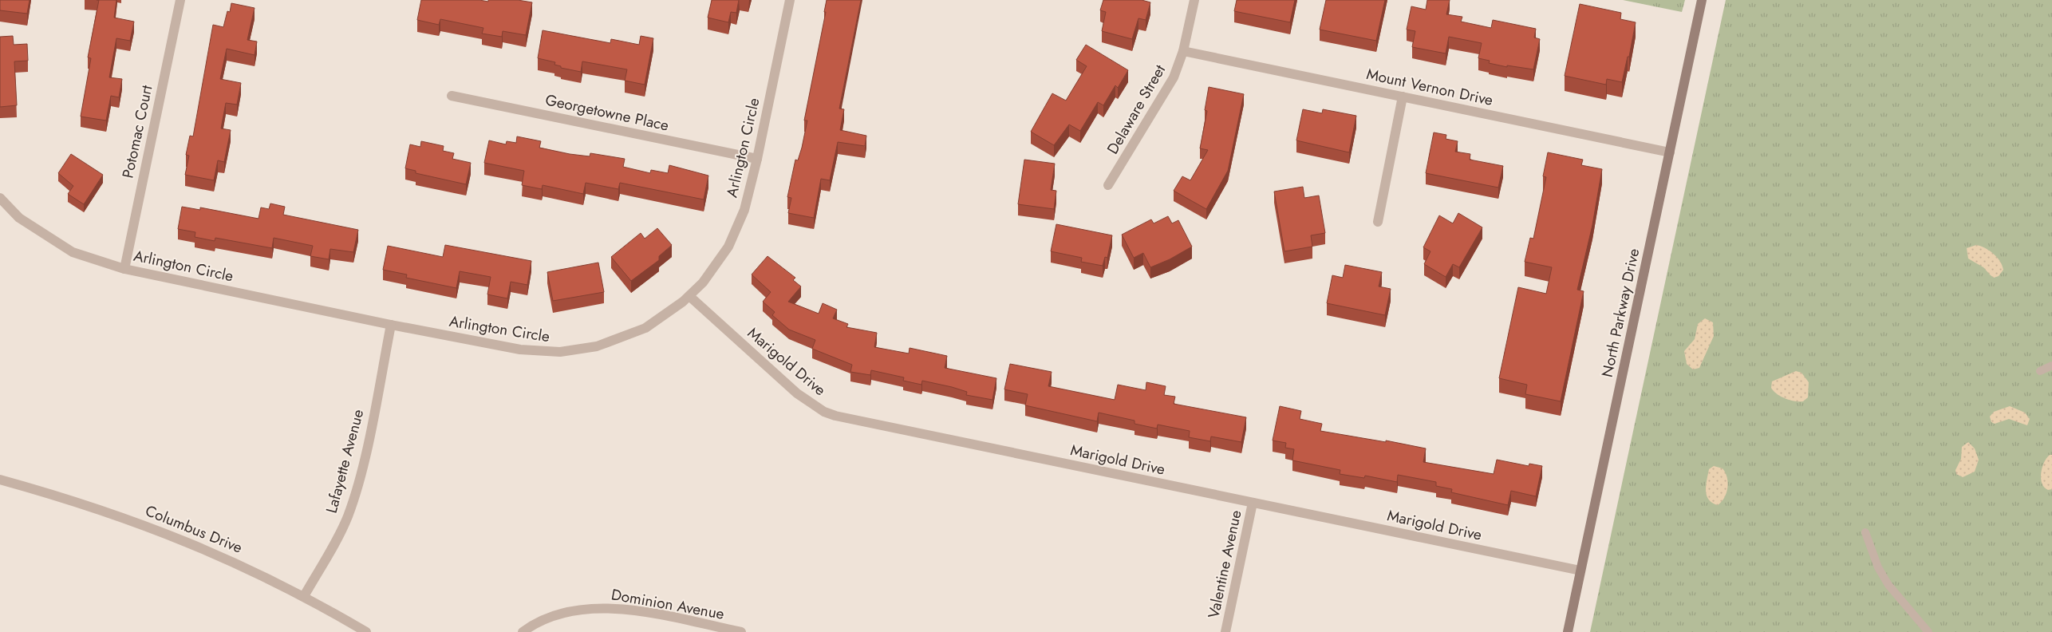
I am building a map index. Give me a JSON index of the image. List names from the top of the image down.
{
  "streets": {
    "main road": ["North Parkway Drive"],
    "street": [
      "Mount Vernon Drive",
      "Delaware Street",
      "Georgetowne Place",
      "Potomac Court",
      "Arlington Circle",
      "Marigold Drive",
      "Lafayette Avenue",
      "Columbus Drive",
      "Valentine Avenue",
      "Dominion Avenue"
    ]
  },
  "crossings": [
    ["Mount Vernon Drive", "Delaware Street"],
    ["Mount Vernon Drive", "North Parkway Drive"],
    ["Georgetowne Place", "Arlington Circle"],
    ["Potomac Court", "Arlington Circle"],
    ["Arlington Circle", "Marigold Drive"],
    ["Arlington Circle", "Lafayette Avenue"],
    ["North Parkway Drive", "Marigold Drive"],
    ["Marigold Drive", "Valentine Avenue"],
    ["Lafayette Avenue", "Columbus Drive"]
  ]
}
